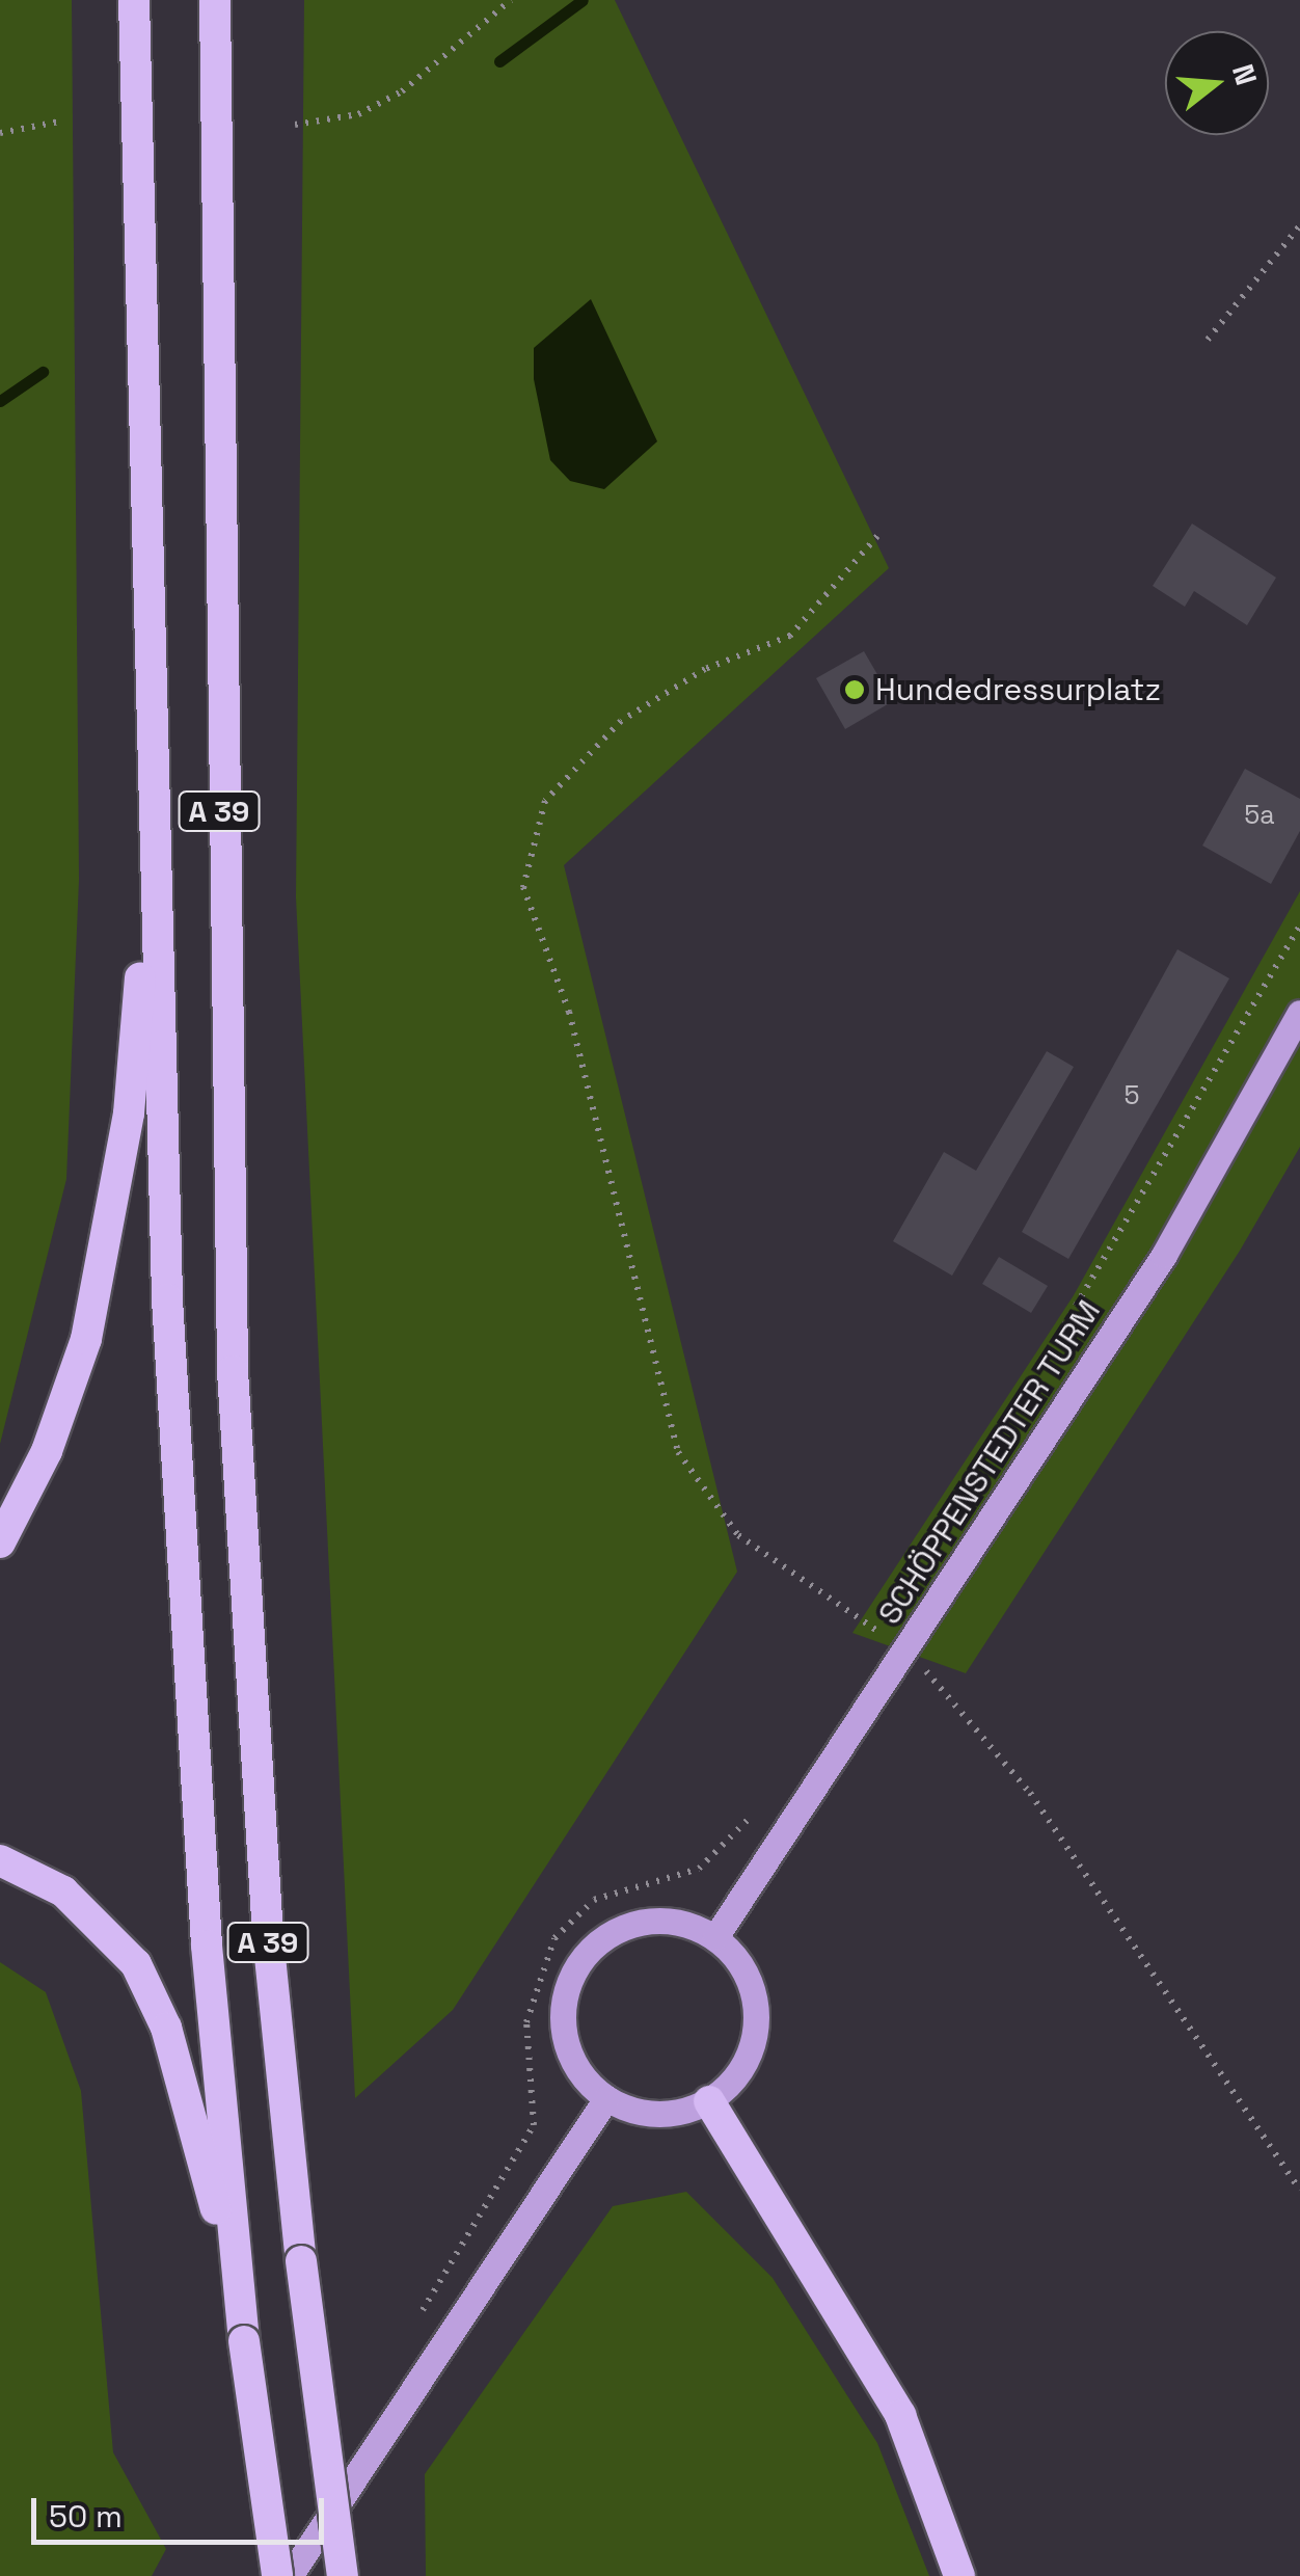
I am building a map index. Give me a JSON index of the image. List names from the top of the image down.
{
  "streets": {
    "highway": ["A 39"],
    "main road": ["SCHÖPPENSTEDTER TURM"]
  },
  "places": ["Hundedressurplatz"],
  "house_numbers": ["5a", "5"],
  "scale_bar": "50 m",
  "north": "right"
}
